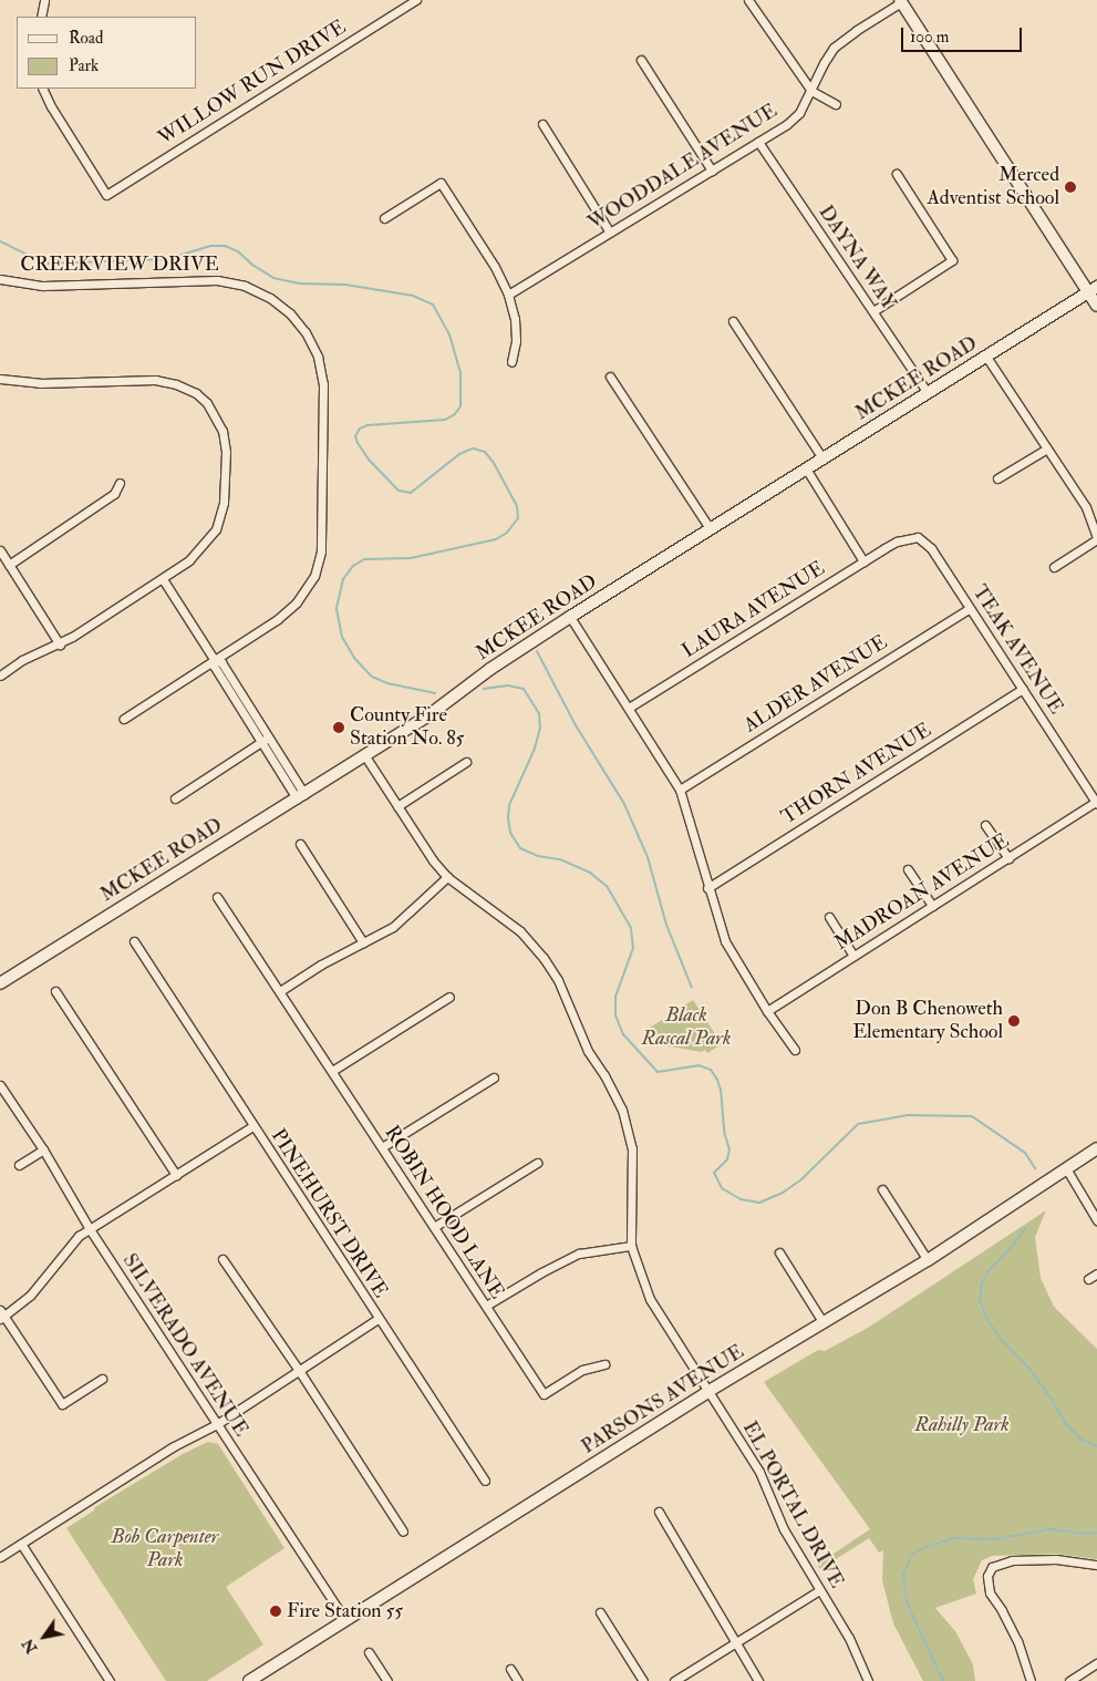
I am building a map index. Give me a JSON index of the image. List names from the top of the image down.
{
  "streets": {
    "street": [
      "WILLOW RUN DRIVE",
      "WOODDALE AVENUE",
      "DAYNA WAY",
      "CREEKVIEW DRIVE",
      "MCKEE ROAD",
      "LAURA AVENUE",
      "TEAK AVENUE",
      "ALDER AVENUE",
      "THORN AVENUE",
      "MADROAN AVENUE",
      "ROBIN HOOD LANE",
      "PINEHURST DRIVE",
      "SILVERADO AVENUE",
      "PARSONS AVENUE",
      "EL PORTAL DRIVE"
    ]
  },
  "crossings": [
    ["WOODDALE AVENUE", "DAYNA WAY"],
    ["DAYNA WAY", "MCKEE ROAD"],
    ["MCKEE ROAD", "EL PORTAL DRIVE"],
    ["LAURA AVENUE", "TEAK AVENUE"],
    ["TEAK AVENUE", "ALDER AVENUE"],
    ["TEAK AVENUE", "THORN AVENUE"],
    ["TEAK AVENUE", "MADROAN AVENUE"],
    ["SILVERADO AVENUE", "PARSONS AVENUE"],
    ["PARSONS AVENUE", "EL PORTAL DRIVE"]
  ],
  "parks": ["Black Rascal Park", "Rahilly Park", "Bob Carpenter Park"],
  "places": [
    "Merced Adventist School",
    "County Fire Station No. 85",
    "Don B Chenoweth Elementary School",
    "Fire Station 55"
  ],
  "legend": ["Road", "Park"],
  "scale_bar": "100 m",
  "north": "bottom left"
}
